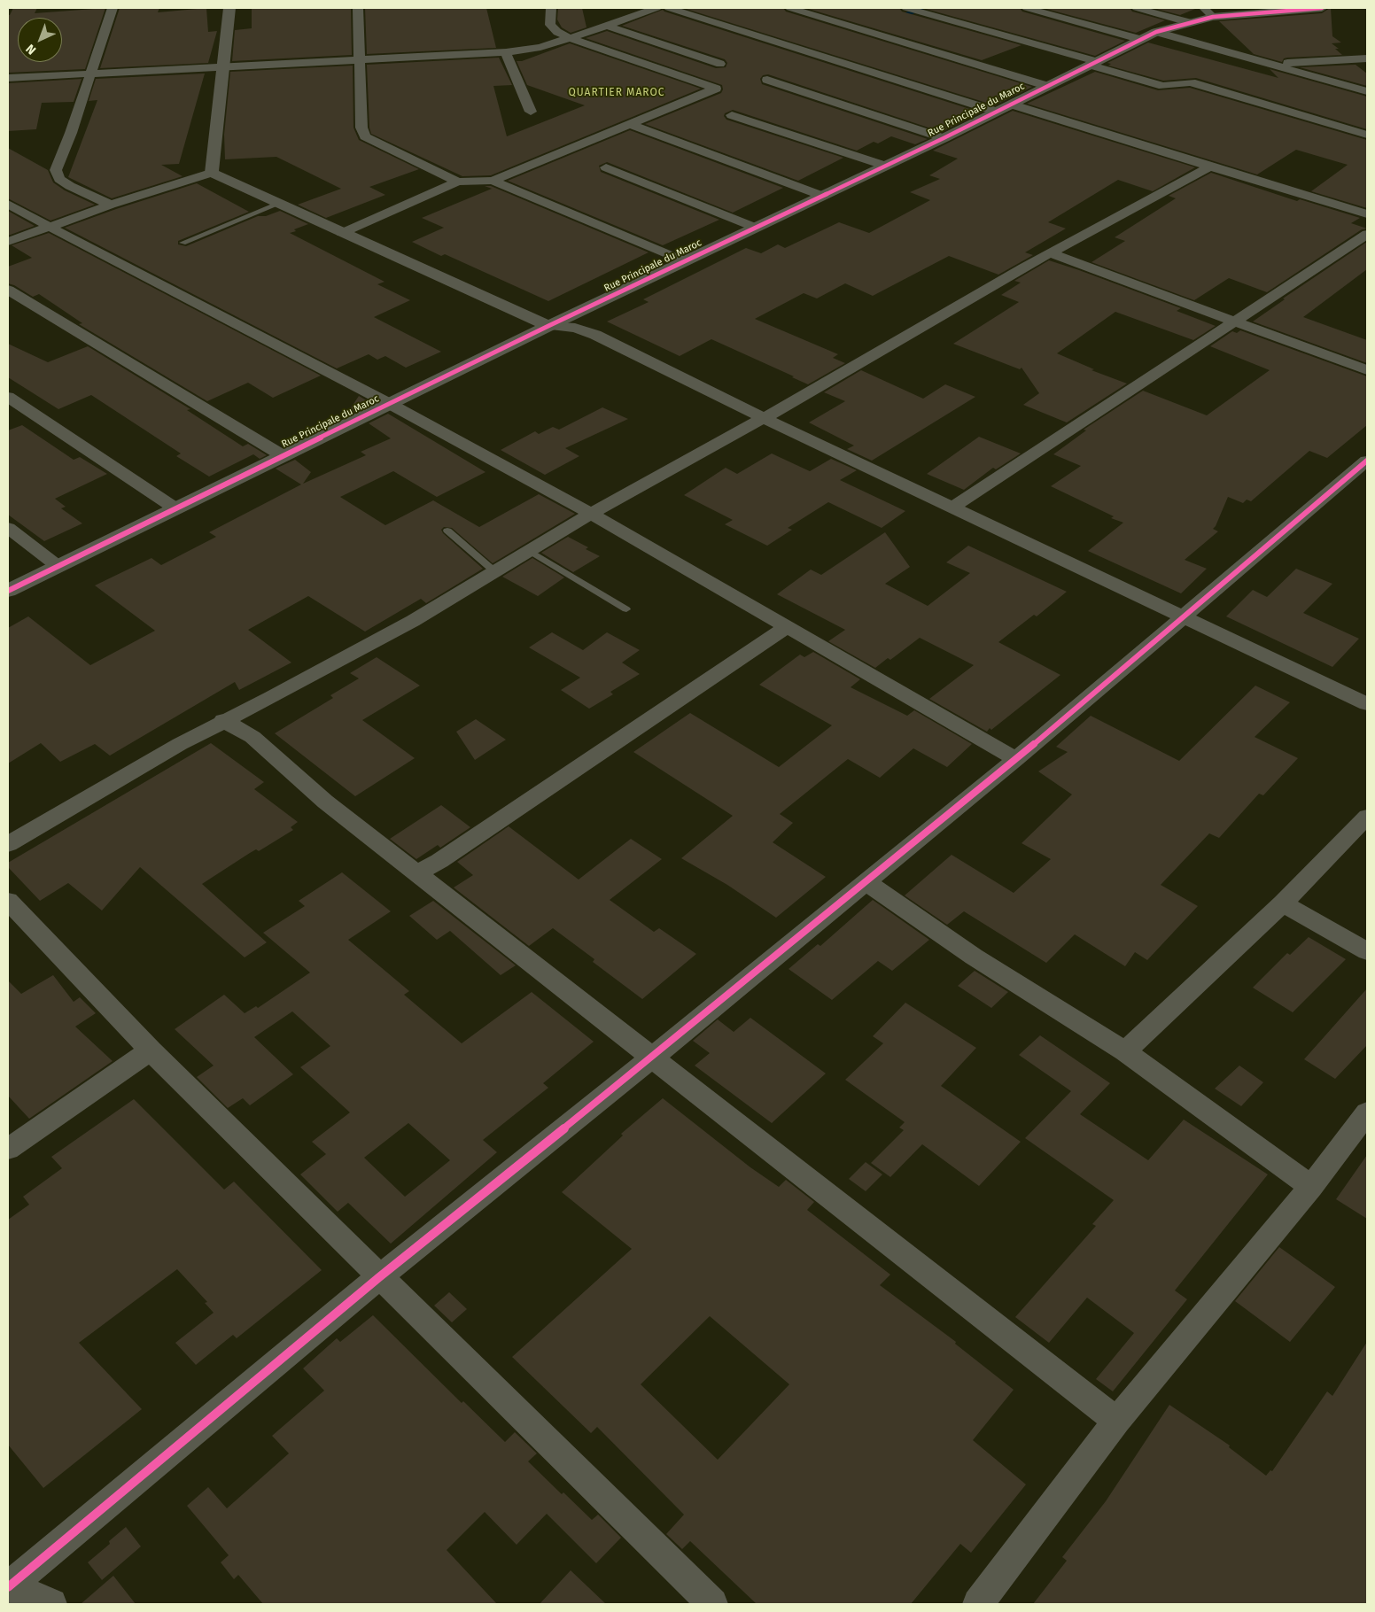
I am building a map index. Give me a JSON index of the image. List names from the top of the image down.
{
  "streets": {
    "street": ["Rue Principale du Maroc"]
  },
  "districts": ["QUARTIER MAROC"],
  "north": "bottom left"
}
